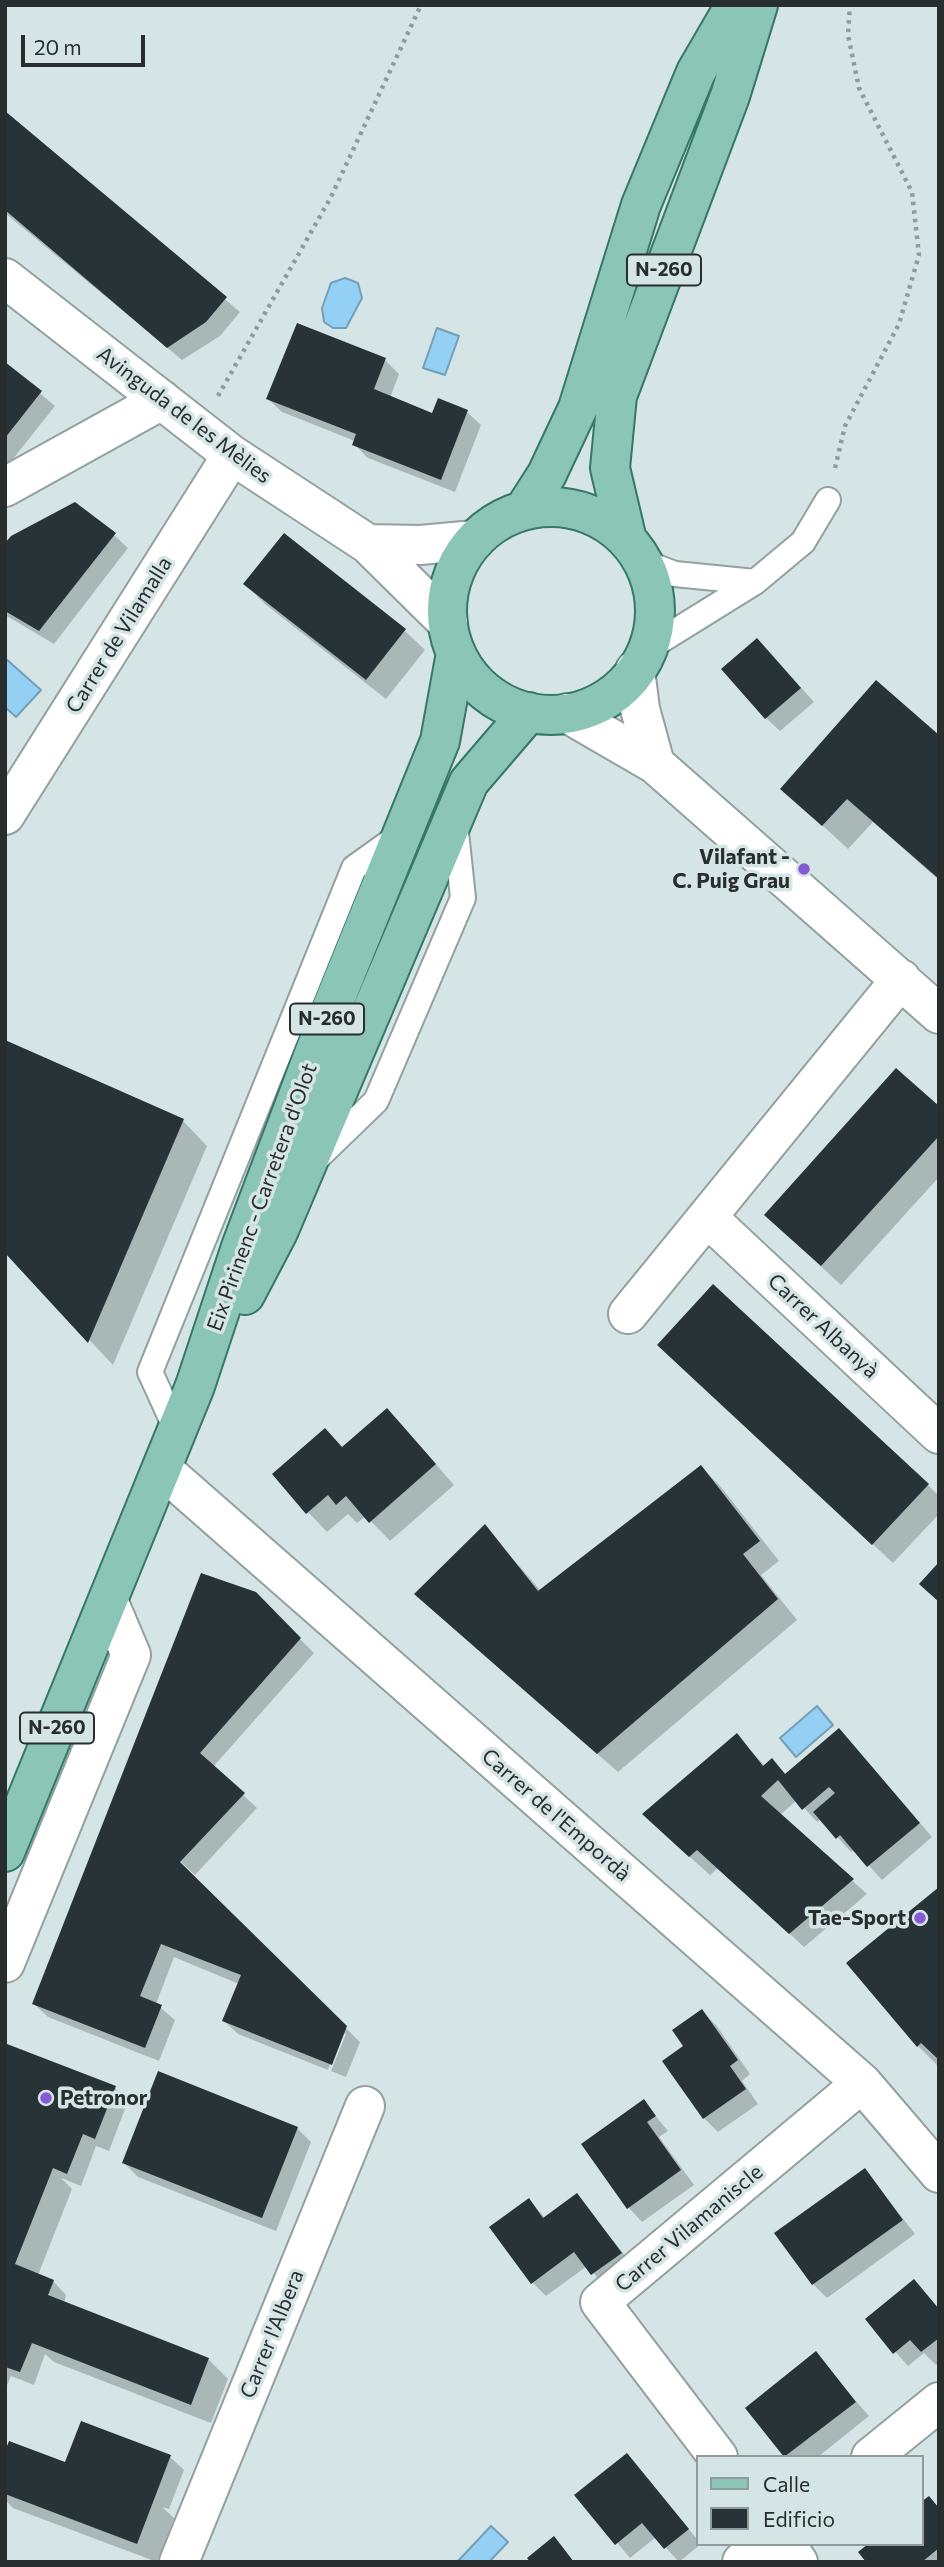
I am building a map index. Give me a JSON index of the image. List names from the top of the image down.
{
  "streets": {
    "main road": ["N-260", "Eix Pirinenc - Carretera d'Olot"],
    "street": [
      "Avinguda de les Mèlies",
      "Carrer de Vilamalla",
      "Carrer Albanyà",
      "Carrer de l'Empordà",
      "Carrer Vilamaniscle",
      "Carrer l'Albera"
    ]
  },
  "crossings": [
    ["N-260", "Avinguda de les Mèlies"],
    ["N-260", "Eix Pirinenc - Carretera d'Olot"],
    ["Avinguda de les Mèlies", "Carrer de Vilamalla"],
    ["Avinguda de les Mèlies", "Eix Pirinenc - Carretera d'Olot"],
    ["Eix Pirinenc - Carretera d'Olot", "Carrer de l'Empordà"],
    ["Carrer de l'Empordà", "Carrer Vilamaniscle"]
  ],
  "places": ["Vilafant - C. Puig Grau", "Tae-Sport", "Petronor"],
  "legend": ["Calle", "Edificio"],
  "scale_bar": "20 m"
}
